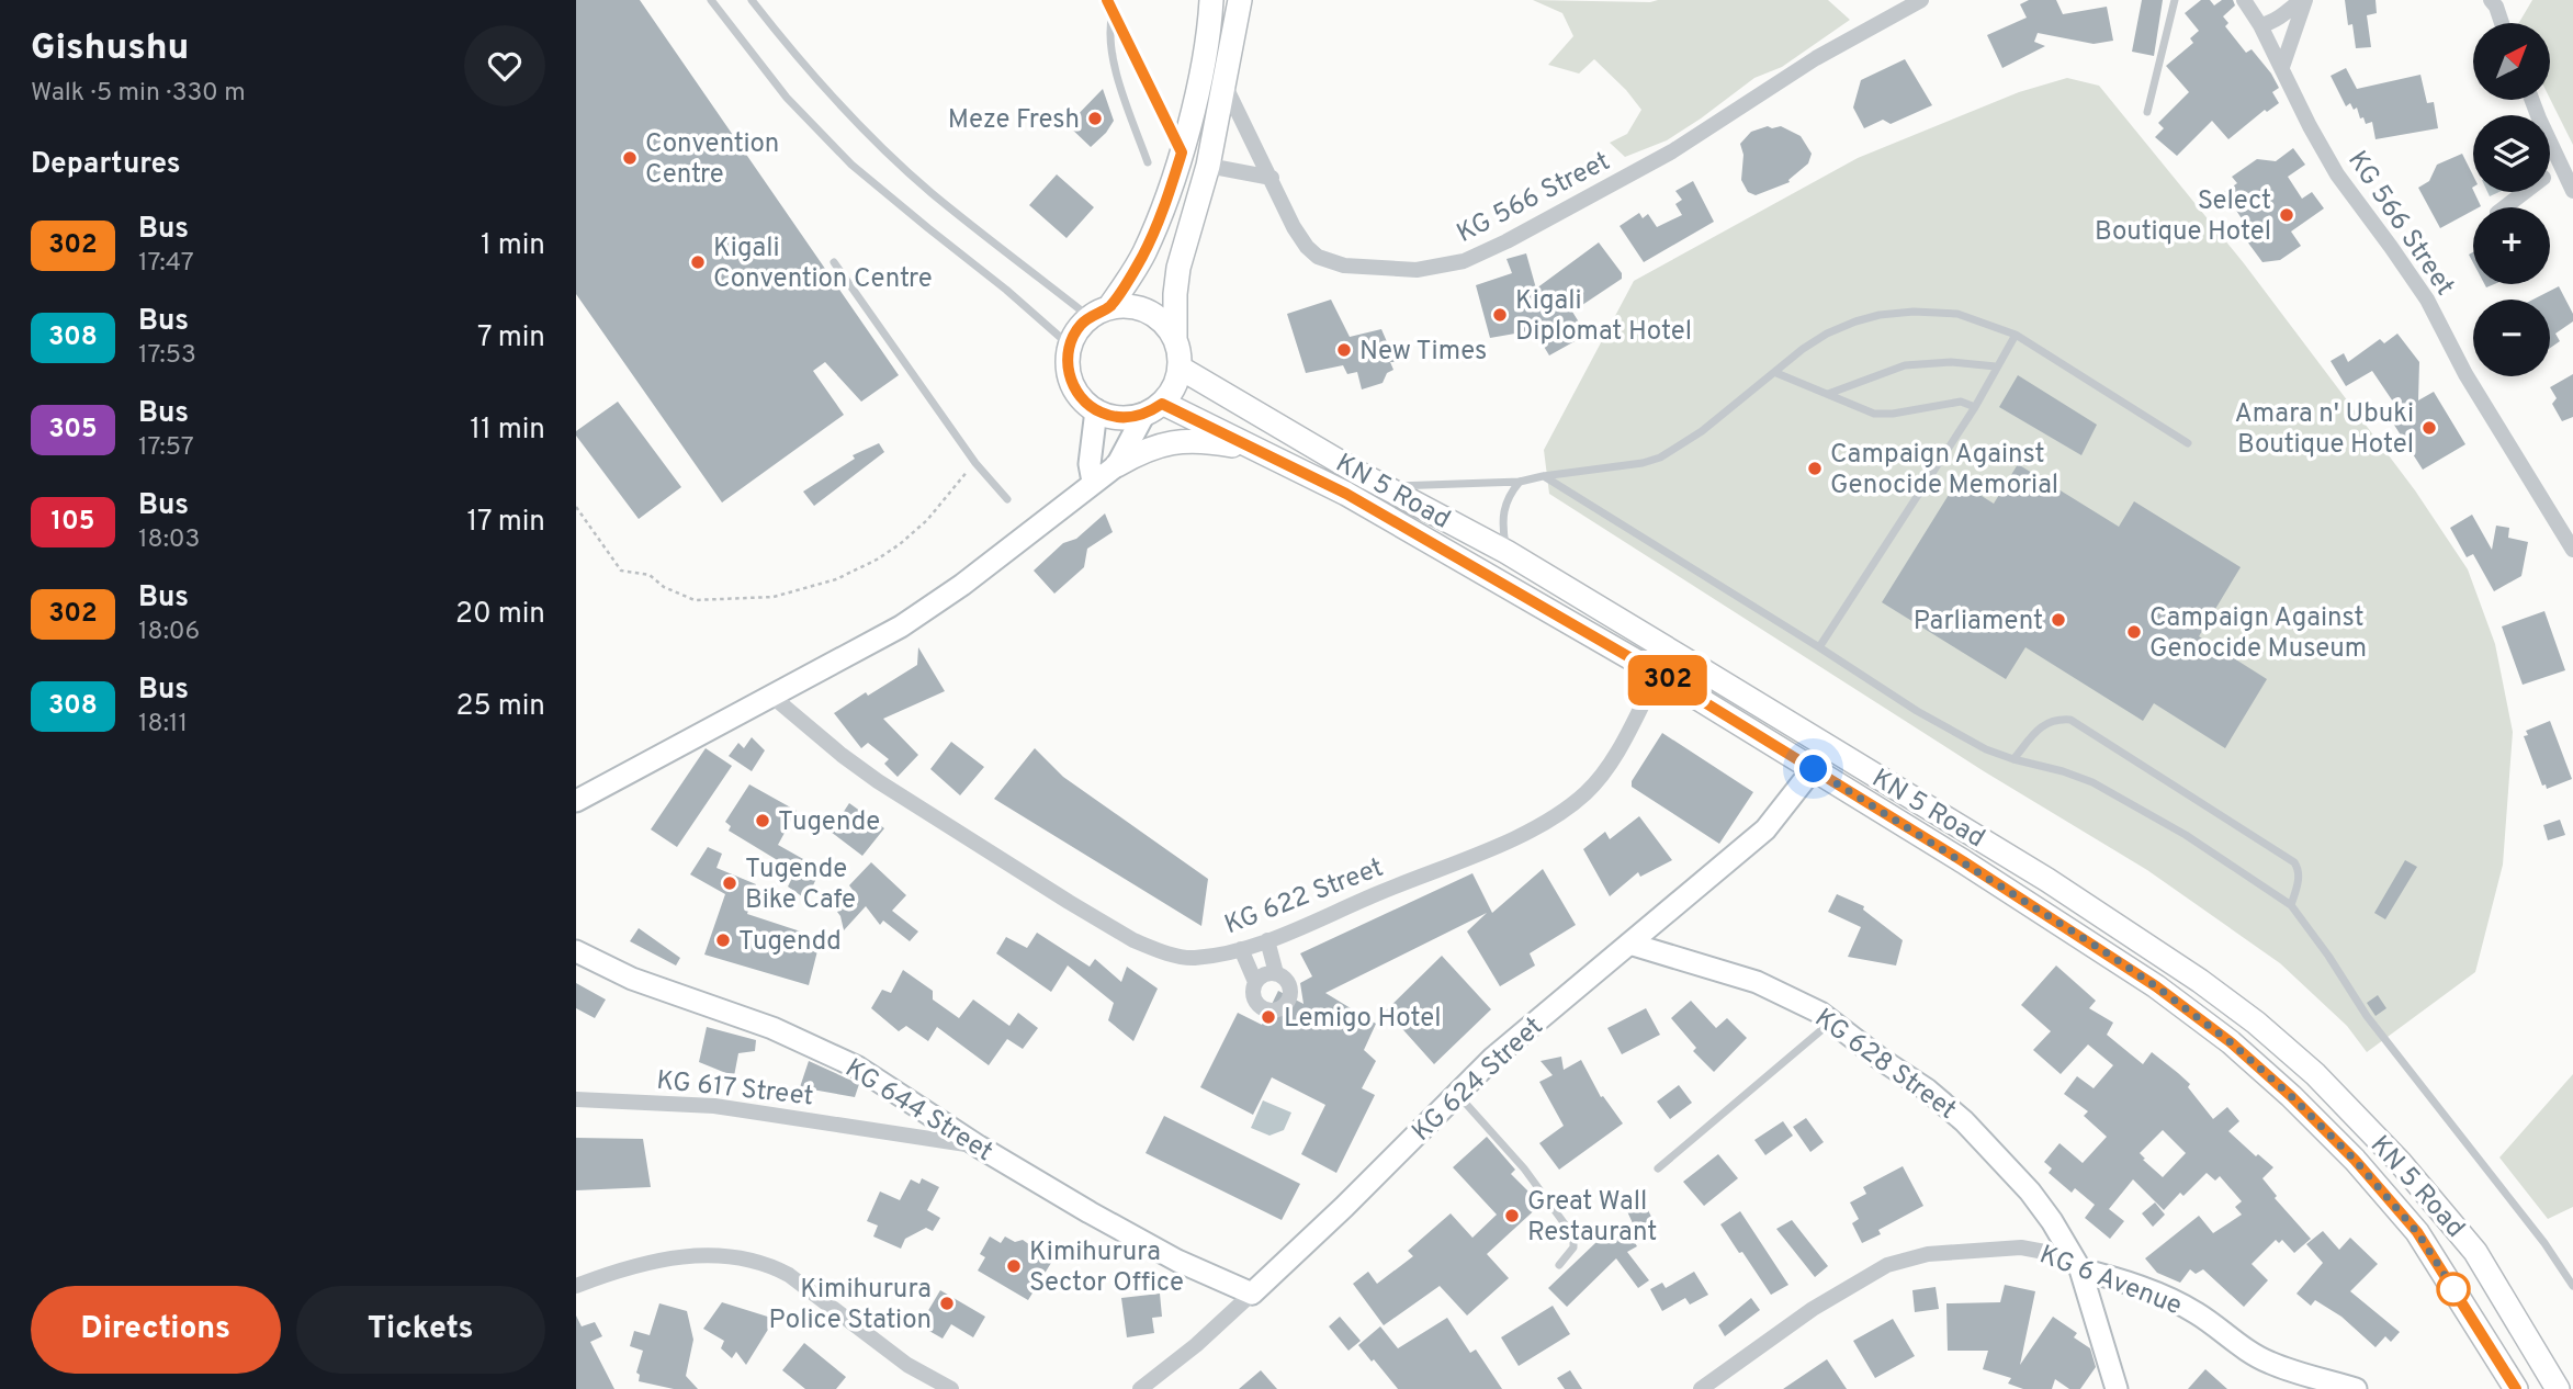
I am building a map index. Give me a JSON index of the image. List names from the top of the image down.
{
  "streets": {
    "main road": [
      "KN 5 Road",
      "KG 628 Street",
      "KG 624 Street",
      "KG 644 Street",
      "KG 6 Avenue"
    ],
    "street": ["KG 566 Street", "KG 622 Street", "KG 617 Street"]
  },
  "crossings": [
    ["KN 5 Road", "KG 622 Street"],
    ["KN 5 Road", "KG 624 Street"],
    ["KG 628 Street", "KG 624 Street"],
    ["KG 628 Street", "KG 6 Avenue"],
    ["KG 624 Street", "KG 644 Street"],
    ["KG 617 Street", "KG 644 Street"]
  ],
  "places": [
    "Meze Fresh",
    "Convention Centre",
    "Select Boutique Hotel",
    "Kigali Convention Centre",
    "Kigali Diplomat Hotel",
    "New Times",
    "Amara n' Ubuki Boutique Hotel",
    "Campaign Against Genocide Memorial",
    "Parliament",
    "Campaign Against Genocide Museum",
    "Tugende",
    "Tugende Bike Cafe",
    "Tugendd",
    "Lemigo Hotel",
    "Great Wall Restaurant",
    "Kimihurura Sector Office",
    "Kimihurura Police Station"
  ],
  "lines": ["bus line 302"],
  "north": "top right",
  "page": {
    "heading": [
      ["Gishushu", "Walk · 5 min · 330 m"],
      "Departures"
    ],
    "on_map": "302",
    "map_buttons": ["+", "−"],
    "list": [
      {
        "mark": "302",
        "name": "Bus",
        "note": "17:47",
        "value": "1 min"
      },
      {
        "mark": "308",
        "name": "Bus",
        "note": "17:53",
        "value": "7 min"
      },
      {
        "mark": "305",
        "name": "Bus",
        "note": "17:57",
        "value": "11 min"
      },
      {
        "mark": "105",
        "name": "Bus",
        "note": "18:03",
        "value": "17 min"
      },
      {
        "mark": "302",
        "name": "Bus",
        "note": "18:06",
        "value": "20 min"
      },
      {
        "mark": "308",
        "name": "Bus",
        "note": "18:11",
        "value": "25 min"
      }
    ],
    "buttons": ["Directions", "Tickets"]
  }
}
